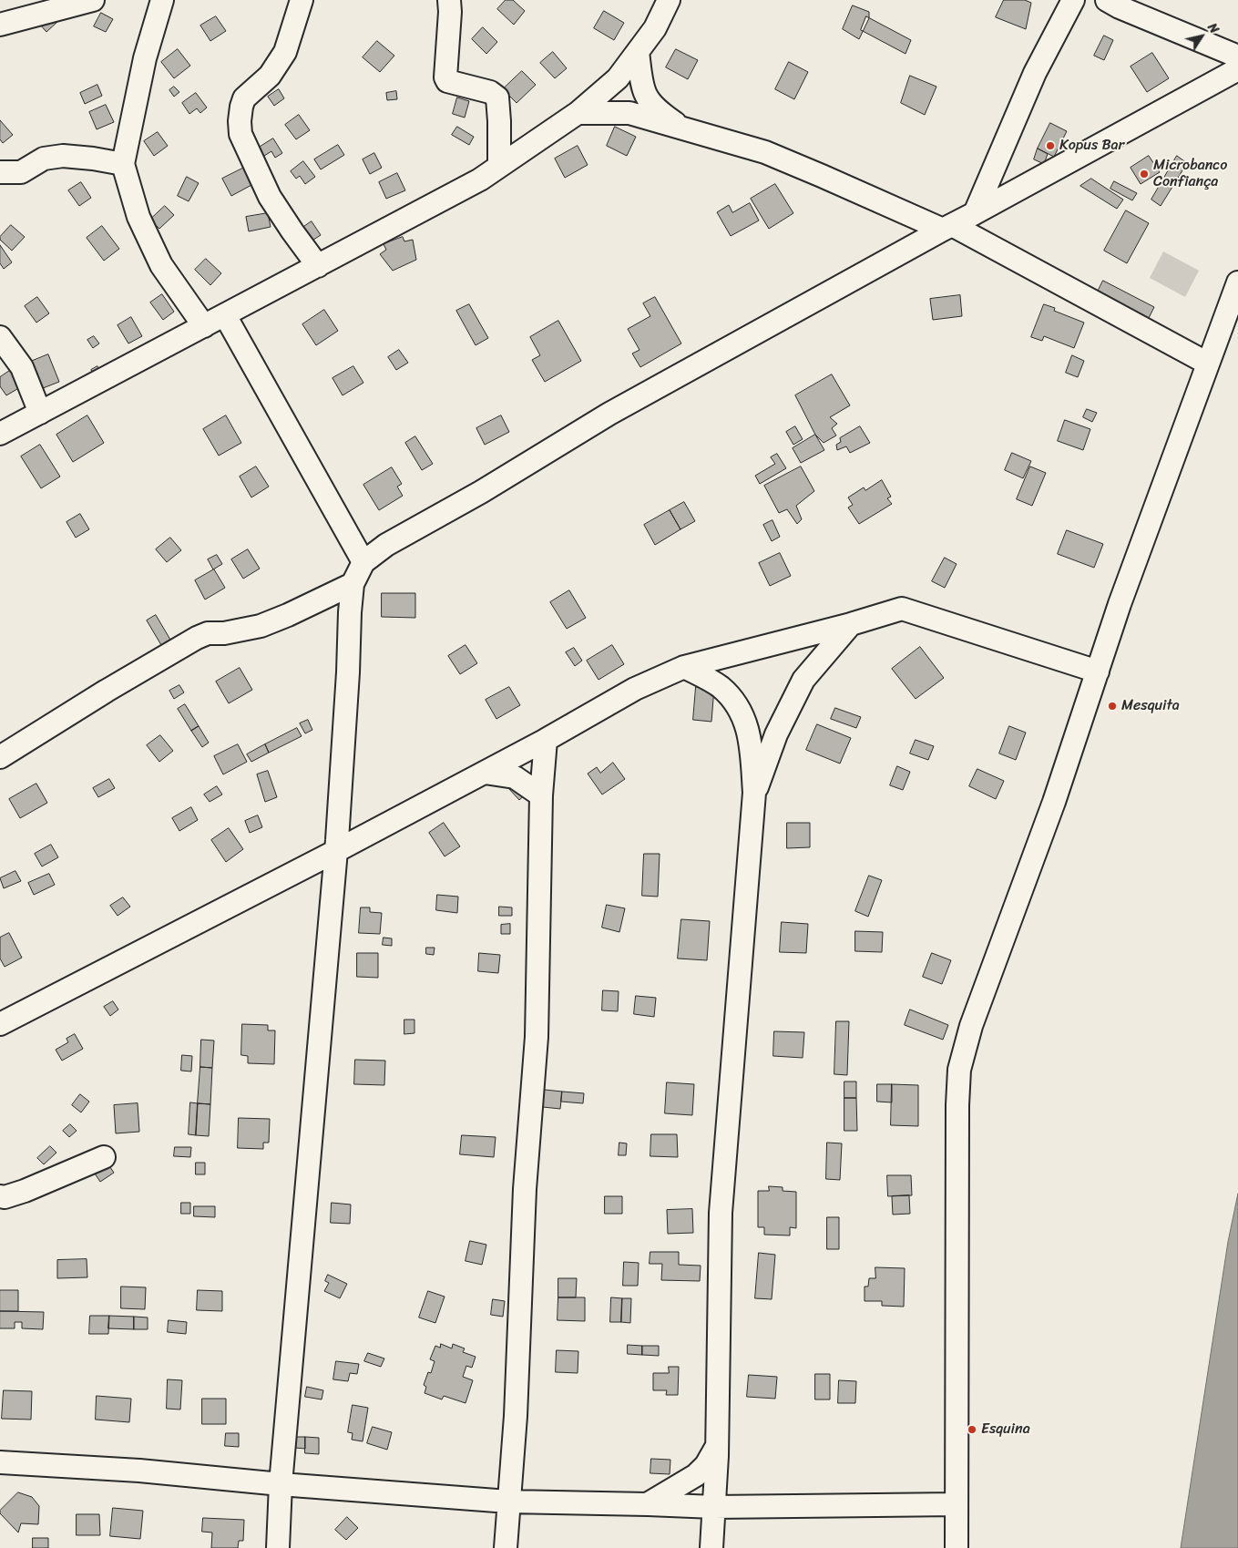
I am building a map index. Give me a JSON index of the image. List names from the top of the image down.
{
  "places": [
    "Kopus Bar",
    "Microbanco Confiança",
    "Mesquita",
    "Esquina"
  ],
  "north": "top right"
}
